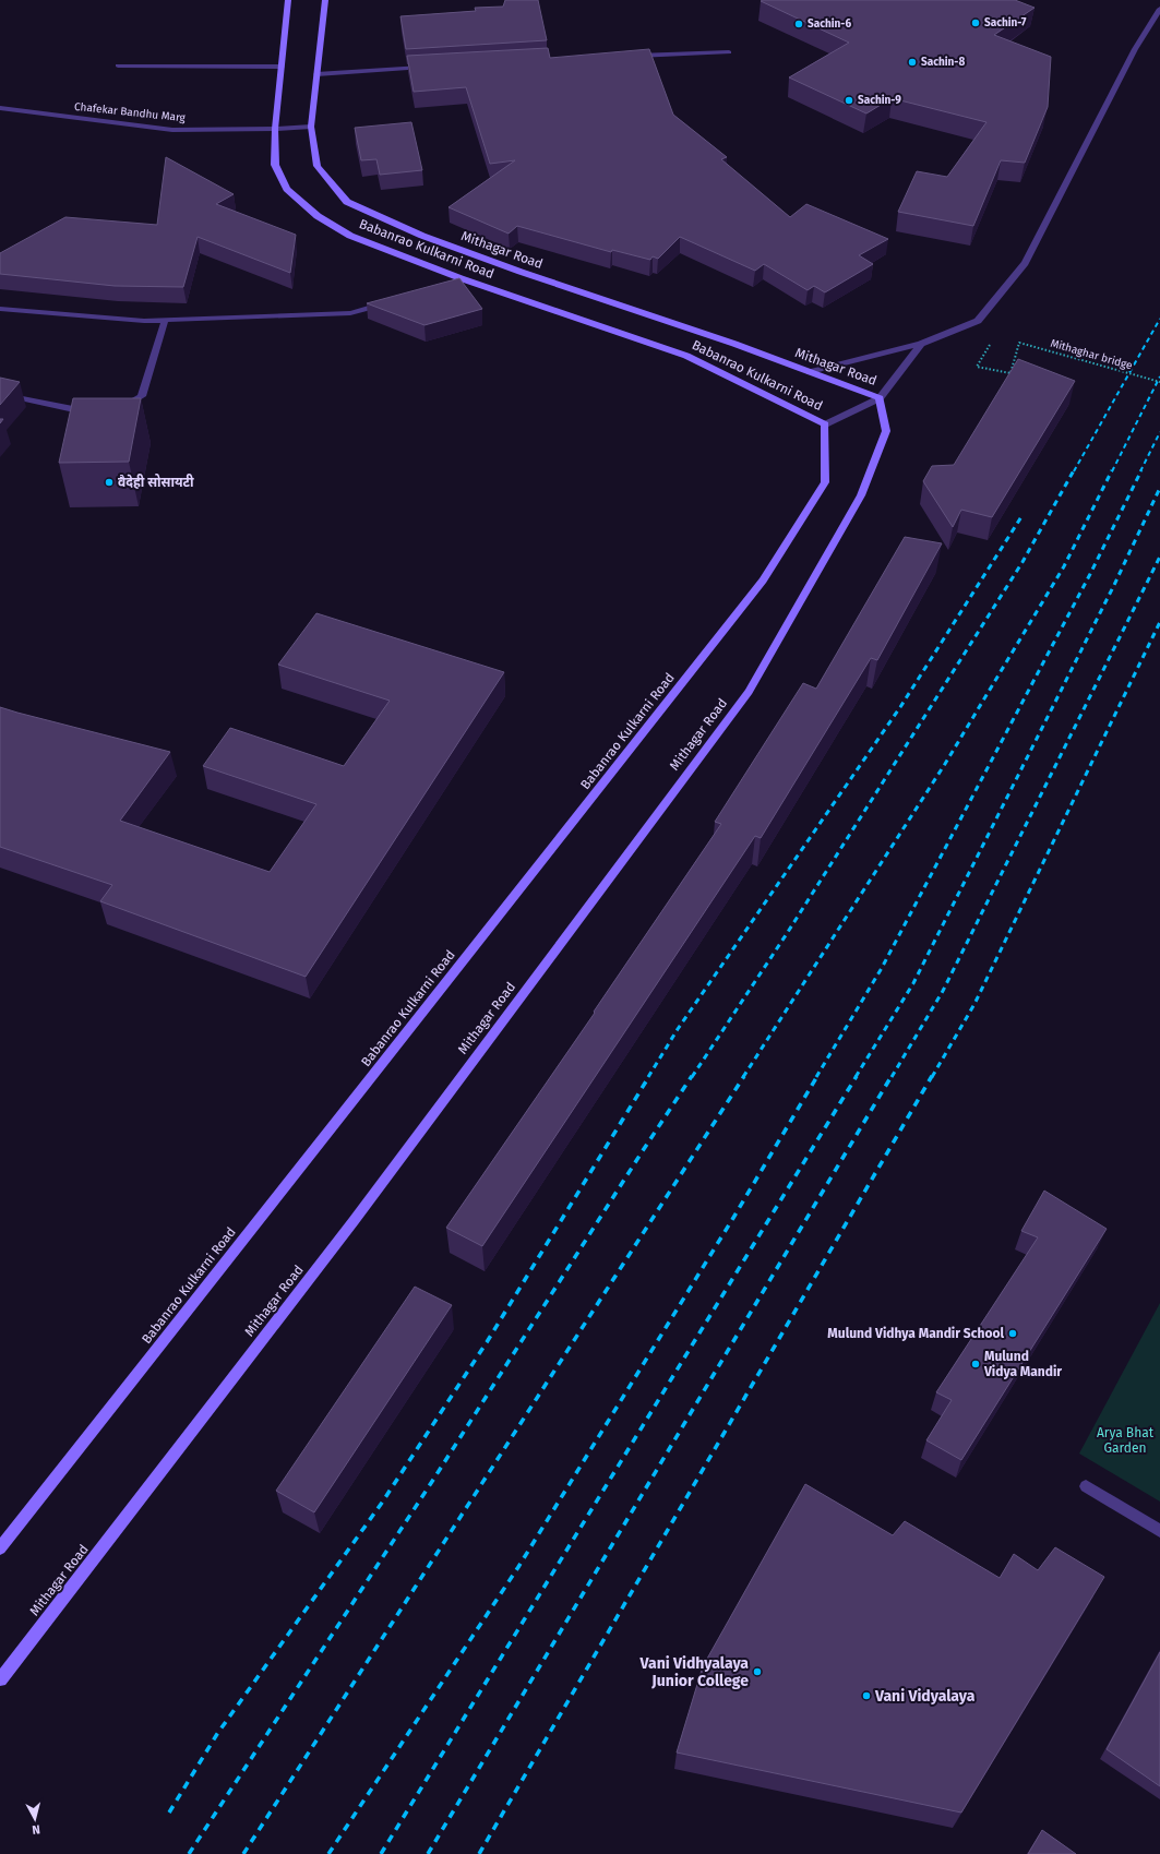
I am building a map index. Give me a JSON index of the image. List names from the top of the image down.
{
  "streets": {
    "street": ["Chafekar Bandhu Marg", "Babanrao Kulkarni Road", "Mithagar Road"],
    "path": ["Mithaghar bridge"]
  },
  "crossings": [
    ["Chafekar Bandhu Marg", "Babanrao Kulkarni Road"],
    ["Chafekar Bandhu Marg", "Mithagar Road"]
  ],
  "parks": ["Arya Bhat Garden"],
  "places": [
    "Sachin-7",
    "Sachin-6",
    "Sachin-8",
    "Sachin-9",
    "वैदेही सोसायटी",
    "Mulund Vidhya Mandir School",
    "Mulund Vidya Mandir",
    "Vani Vidhyalaya Junior College",
    "Vani Vidyalaya"
  ],
  "north": "bottom"
}
